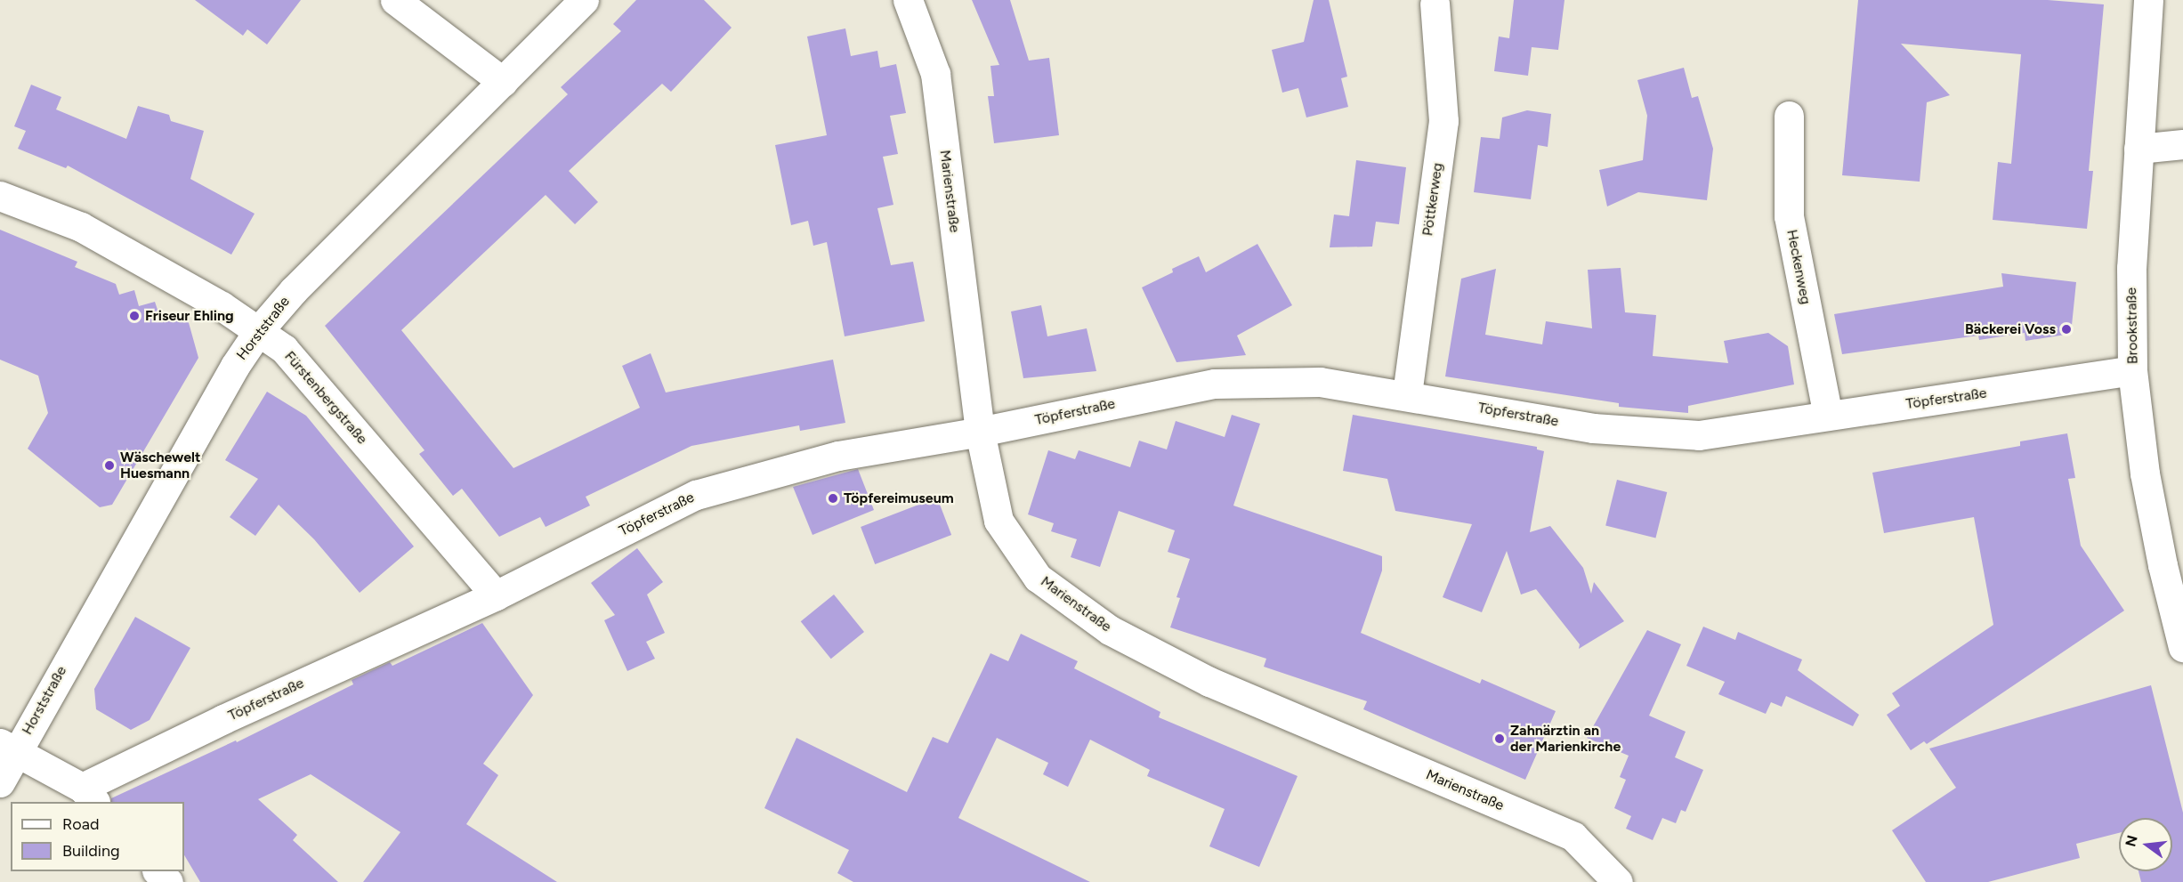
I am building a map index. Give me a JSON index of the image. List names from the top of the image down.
{
  "streets": {
    "street": [
      "Marienstraße",
      "Pöttkerweg",
      "Heckenweg",
      "Brookstraße",
      "Horststraße",
      "Fürstenbergstraße",
      "Töpferstraße"
    ]
  },
  "crossings": [
    ["Marienstraße", "Töpferstraße"],
    ["Pöttkerweg", "Töpferstraße"],
    ["Heckenweg", "Töpferstraße"],
    ["Brookstraße", "Töpferstraße"],
    ["Horststraße", "Fürstenbergstraße"],
    ["Fürstenbergstraße", "Töpferstraße"]
  ],
  "places": [
    "Friseur Ehling",
    "Bäckerei Voss",
    "Wäschewelt Huesmann",
    "Töpfereimuseum",
    "Zahnärztin an der Marienkirche"
  ],
  "legend": ["Road", "Building"],
  "north": "left"
}
